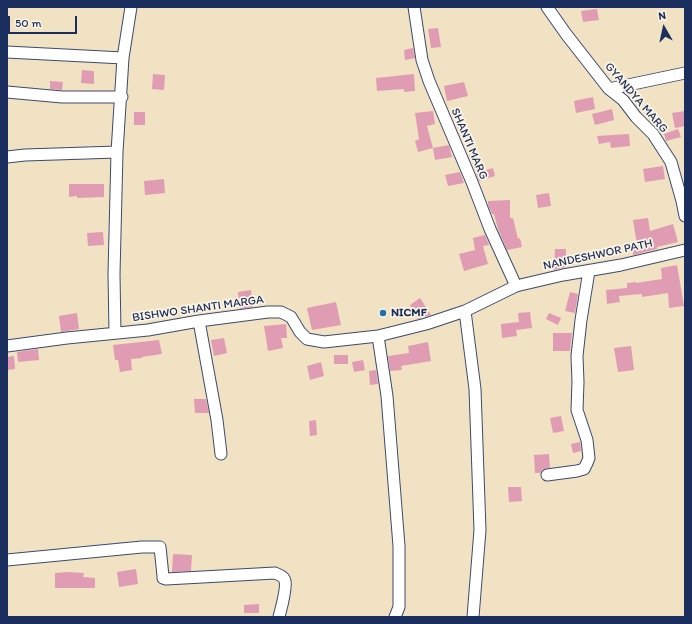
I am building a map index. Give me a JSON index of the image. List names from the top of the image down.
{
  "streets": {
    "street": [
      "GYANDYA MARG",
      "SHANTI MARG",
      "NANDESHWOR PATH",
      "BISHWO SHANTI MARGA"
    ]
  },
  "crossings": [
    ["SHANTI MARG", "NANDESHWOR PATH"],
    ["SHANTI MARG", "BISHWO SHANTI MARGA"],
    ["NANDESHWOR PATH", "BISHWO SHANTI MARGA"]
  ],
  "places": ["NICMF"],
  "scale_bar": "50 m",
  "north": "top"
}
